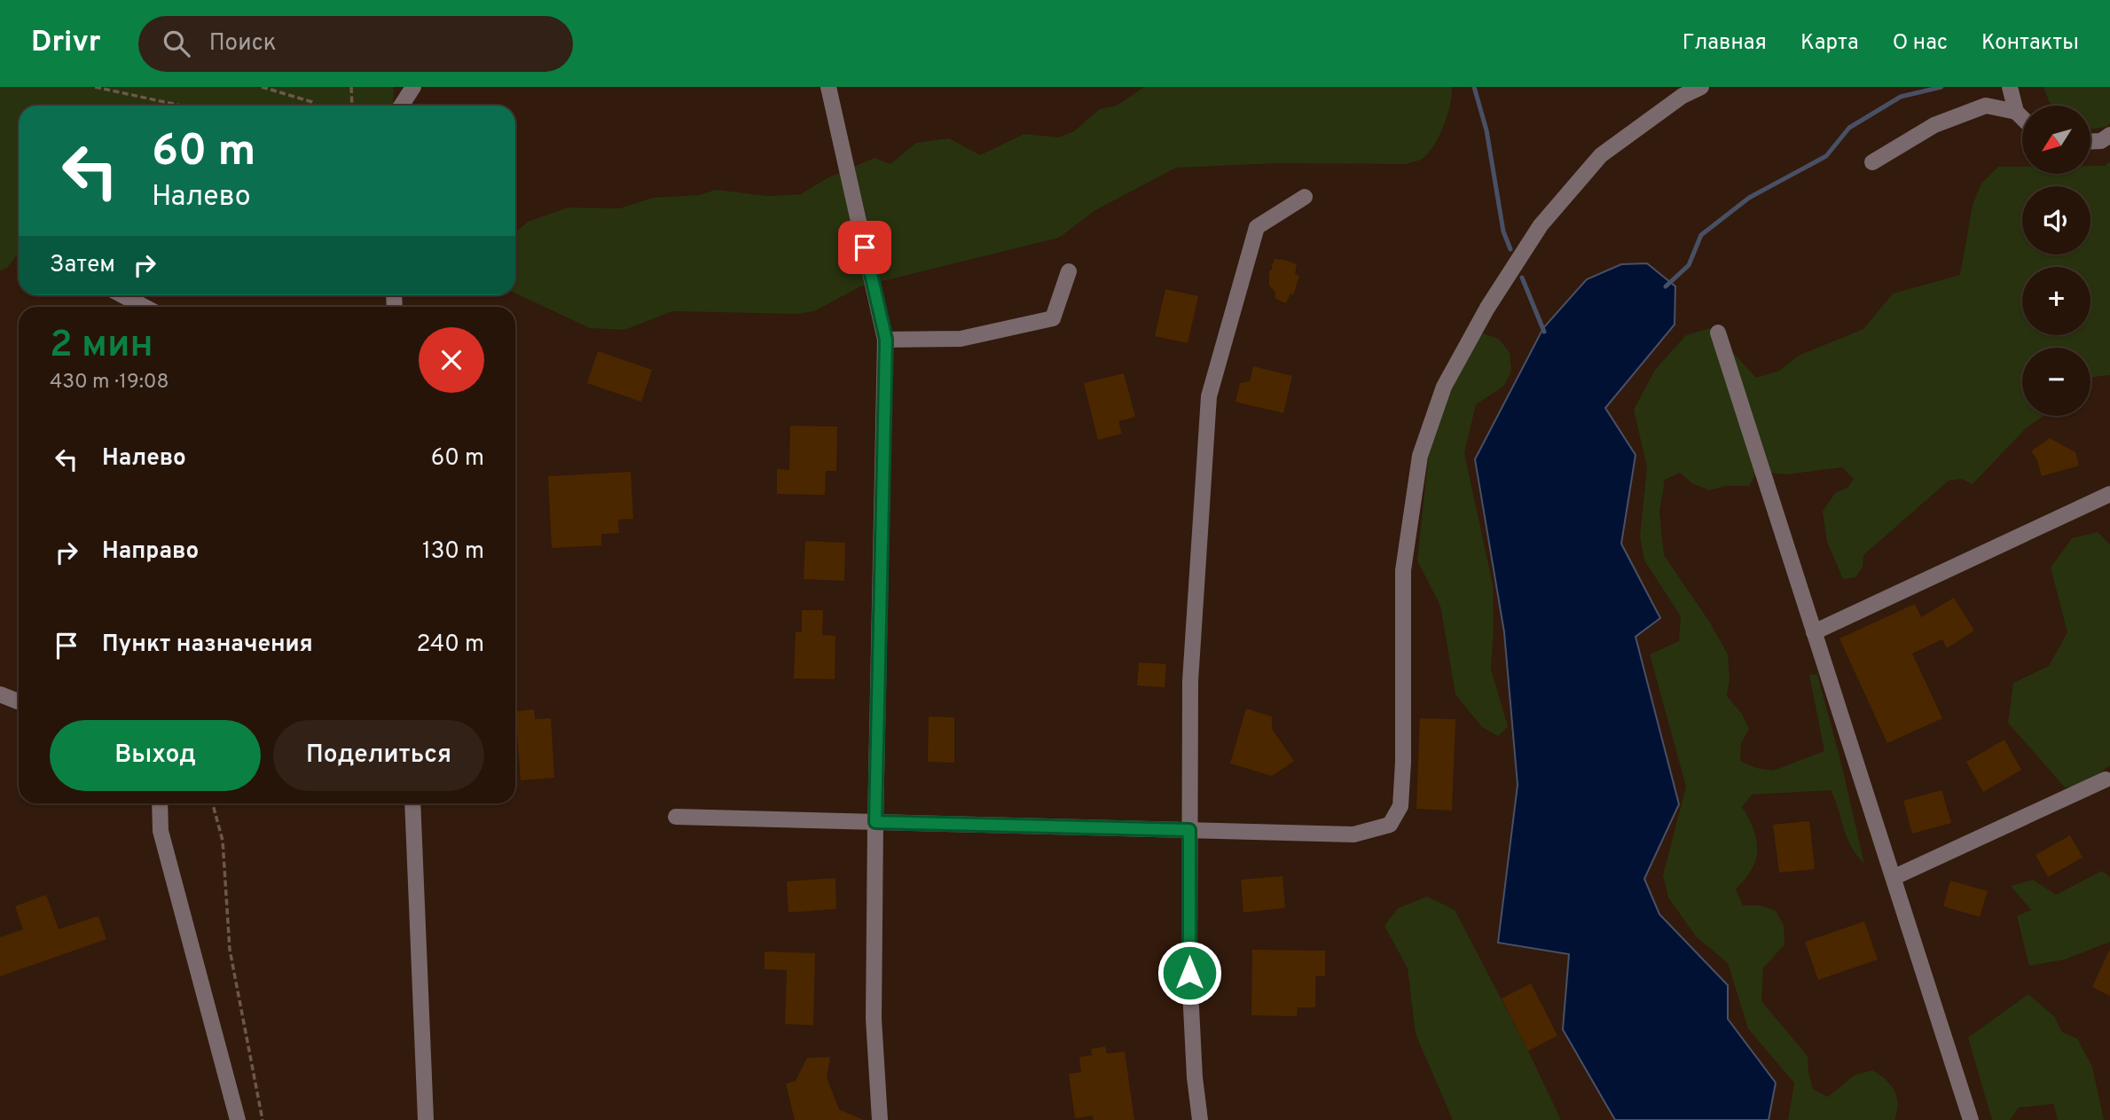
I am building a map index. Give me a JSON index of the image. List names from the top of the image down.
{
  "north": "bottom left",
  "page": {
    "header": "Drivr",
    "search": "Поиск",
    "nav": [
      "Главная",
      "Карта",
      "О нас",
      "Контакты"
    ],
    "map_buttons": ["+", "−"],
    "turn": ["60 m", "Налево"],
    "then": "Затем",
    "heading": ["2 мин", "430 m · 19:08"],
    "list": [
      {
        "name": "Налево",
        "value": "60 m"
      },
      {
        "name": "Направо",
        "value": "130 m"
      },
      {
        "name": "Пункт назначения",
        "value": "240 m"
      }
    ],
    "buttons": ["Выход", "Поделиться"]
  }
}
